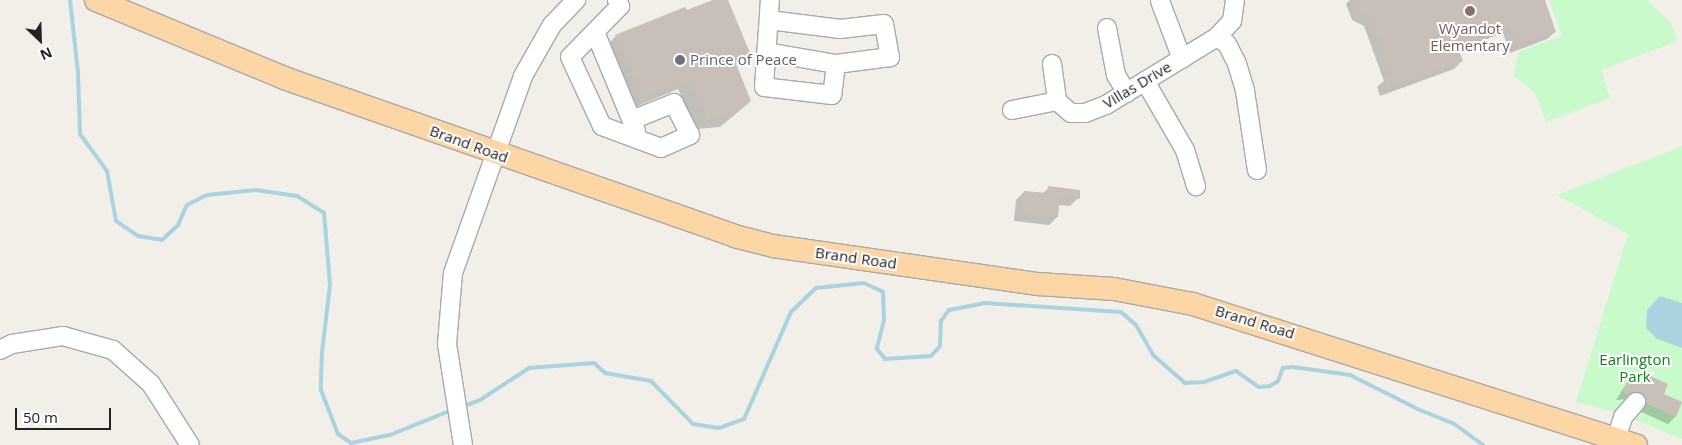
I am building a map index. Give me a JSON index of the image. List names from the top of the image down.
{
  "streets": {
    "main road": ["Brand Road"],
    "street": ["Villas Drive"]
  },
  "parks": ["Earlington Park"],
  "places": ["Wyandot Elementary", "Prince of Peace"],
  "scale_bar": "50 m",
  "north": "bottom right"
}
